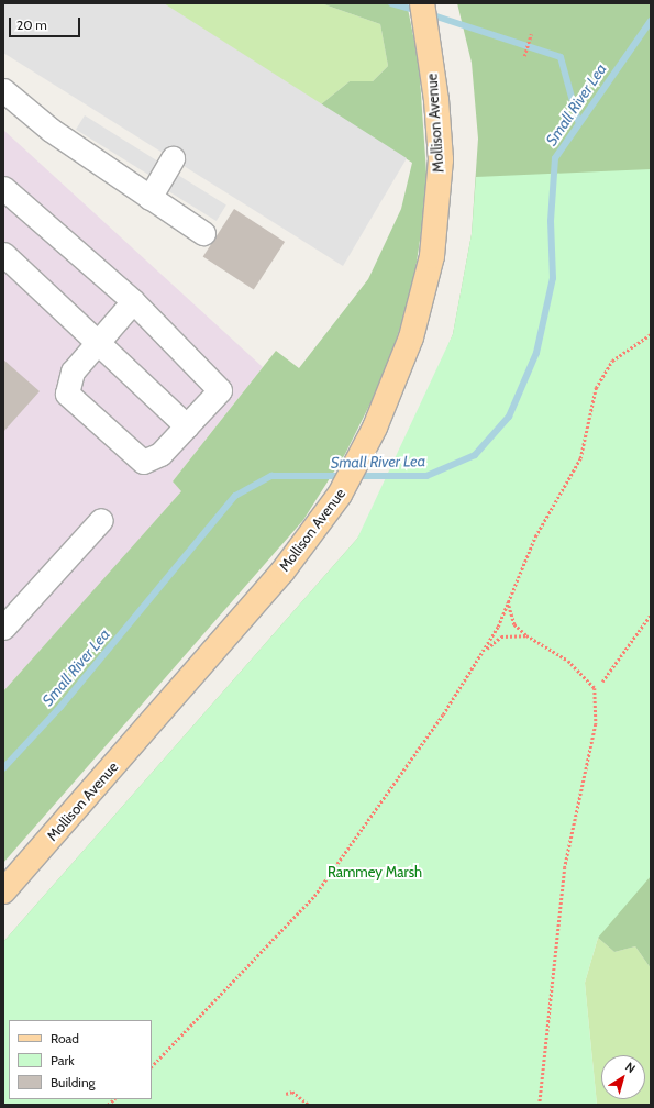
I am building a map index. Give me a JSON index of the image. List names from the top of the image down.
{
  "streets": {
    "main road": ["Mollison Avenue"]
  },
  "water": ["Small River Lea"],
  "parks": ["Rammey Marsh"],
  "legend": ["Road", "Park", "Building"],
  "scale_bar": "20 m",
  "north": "top right"
}
